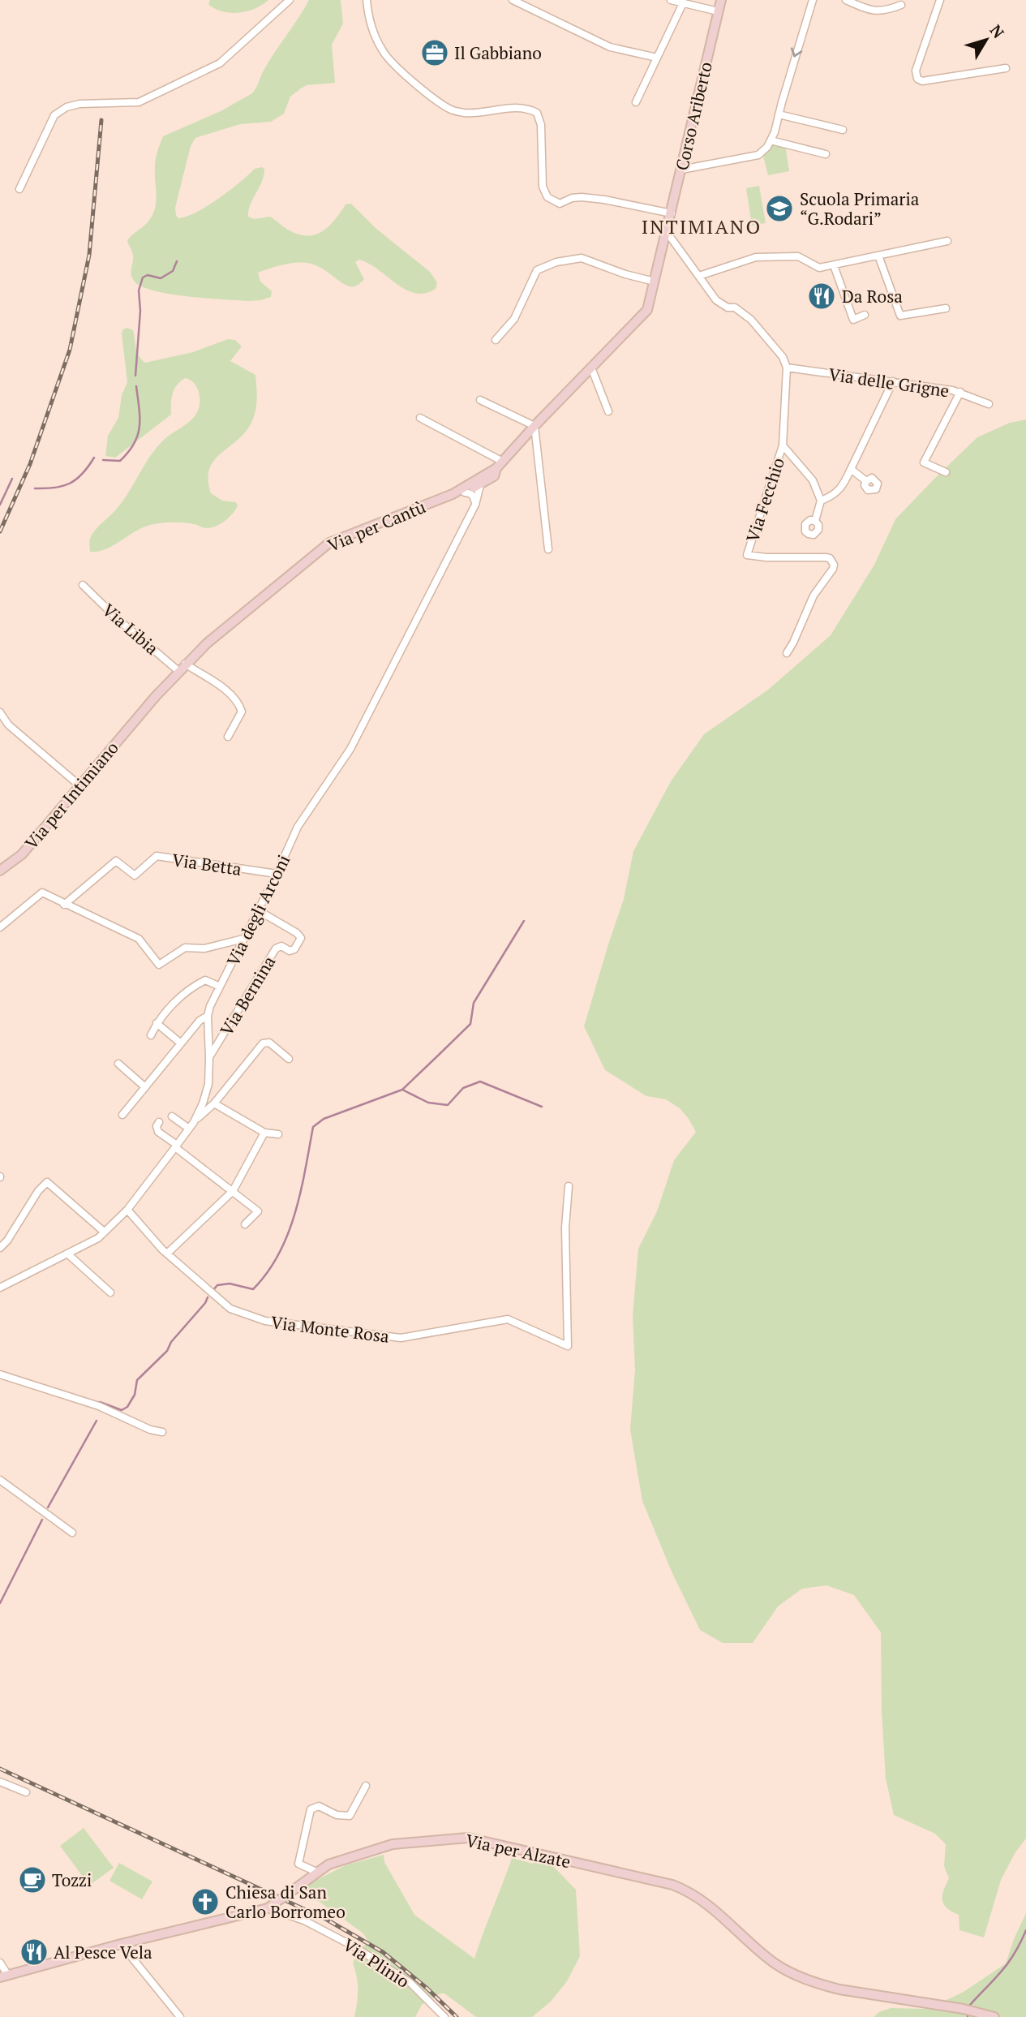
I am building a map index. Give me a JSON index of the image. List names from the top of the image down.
{
  "streets": {
    "street": [
      "Corso Ariberto",
      "Via delle Grigne",
      "Via Fecchio",
      "Via per Cantù",
      "Via Libia",
      "Via per Intimiano",
      "Via Betta",
      "Via degli Arconi",
      "Via Bernina",
      "Via Monte Rosa",
      "Via per Alzate",
      "Via Plinio"
    ]
  },
  "crossings": [
    ["Corso Ariberto", "Via per Cantù"],
    ["Via delle Grigne", "Via Fecchio"],
    ["Via per Cantù", "Via Libia"],
    ["Via per Cantù", "Via per Intimiano"],
    ["Via per Cantù", "Via degli Arconi"],
    ["Via Betta", "Via degli Arconi"],
    ["Via degli Arconi", "Via Bernina"],
    ["Via degli Arconi", "Via Monte Rosa"],
    ["Via per Alzate", "Via Plinio"]
  ],
  "districts": ["INTIMIANO"],
  "places": {
    "office": ["Il Gabbiano"],
    "school or university": ["Scuola Primaria “G.Rodari”"],
    "restaurant": ["Da Rosa", "Al Pesce Vela"],
    "cafe": ["Tozzi"],
    "church": ["Chiesa di San Carlo Borromeo"]
  },
  "north": "top right"
}
